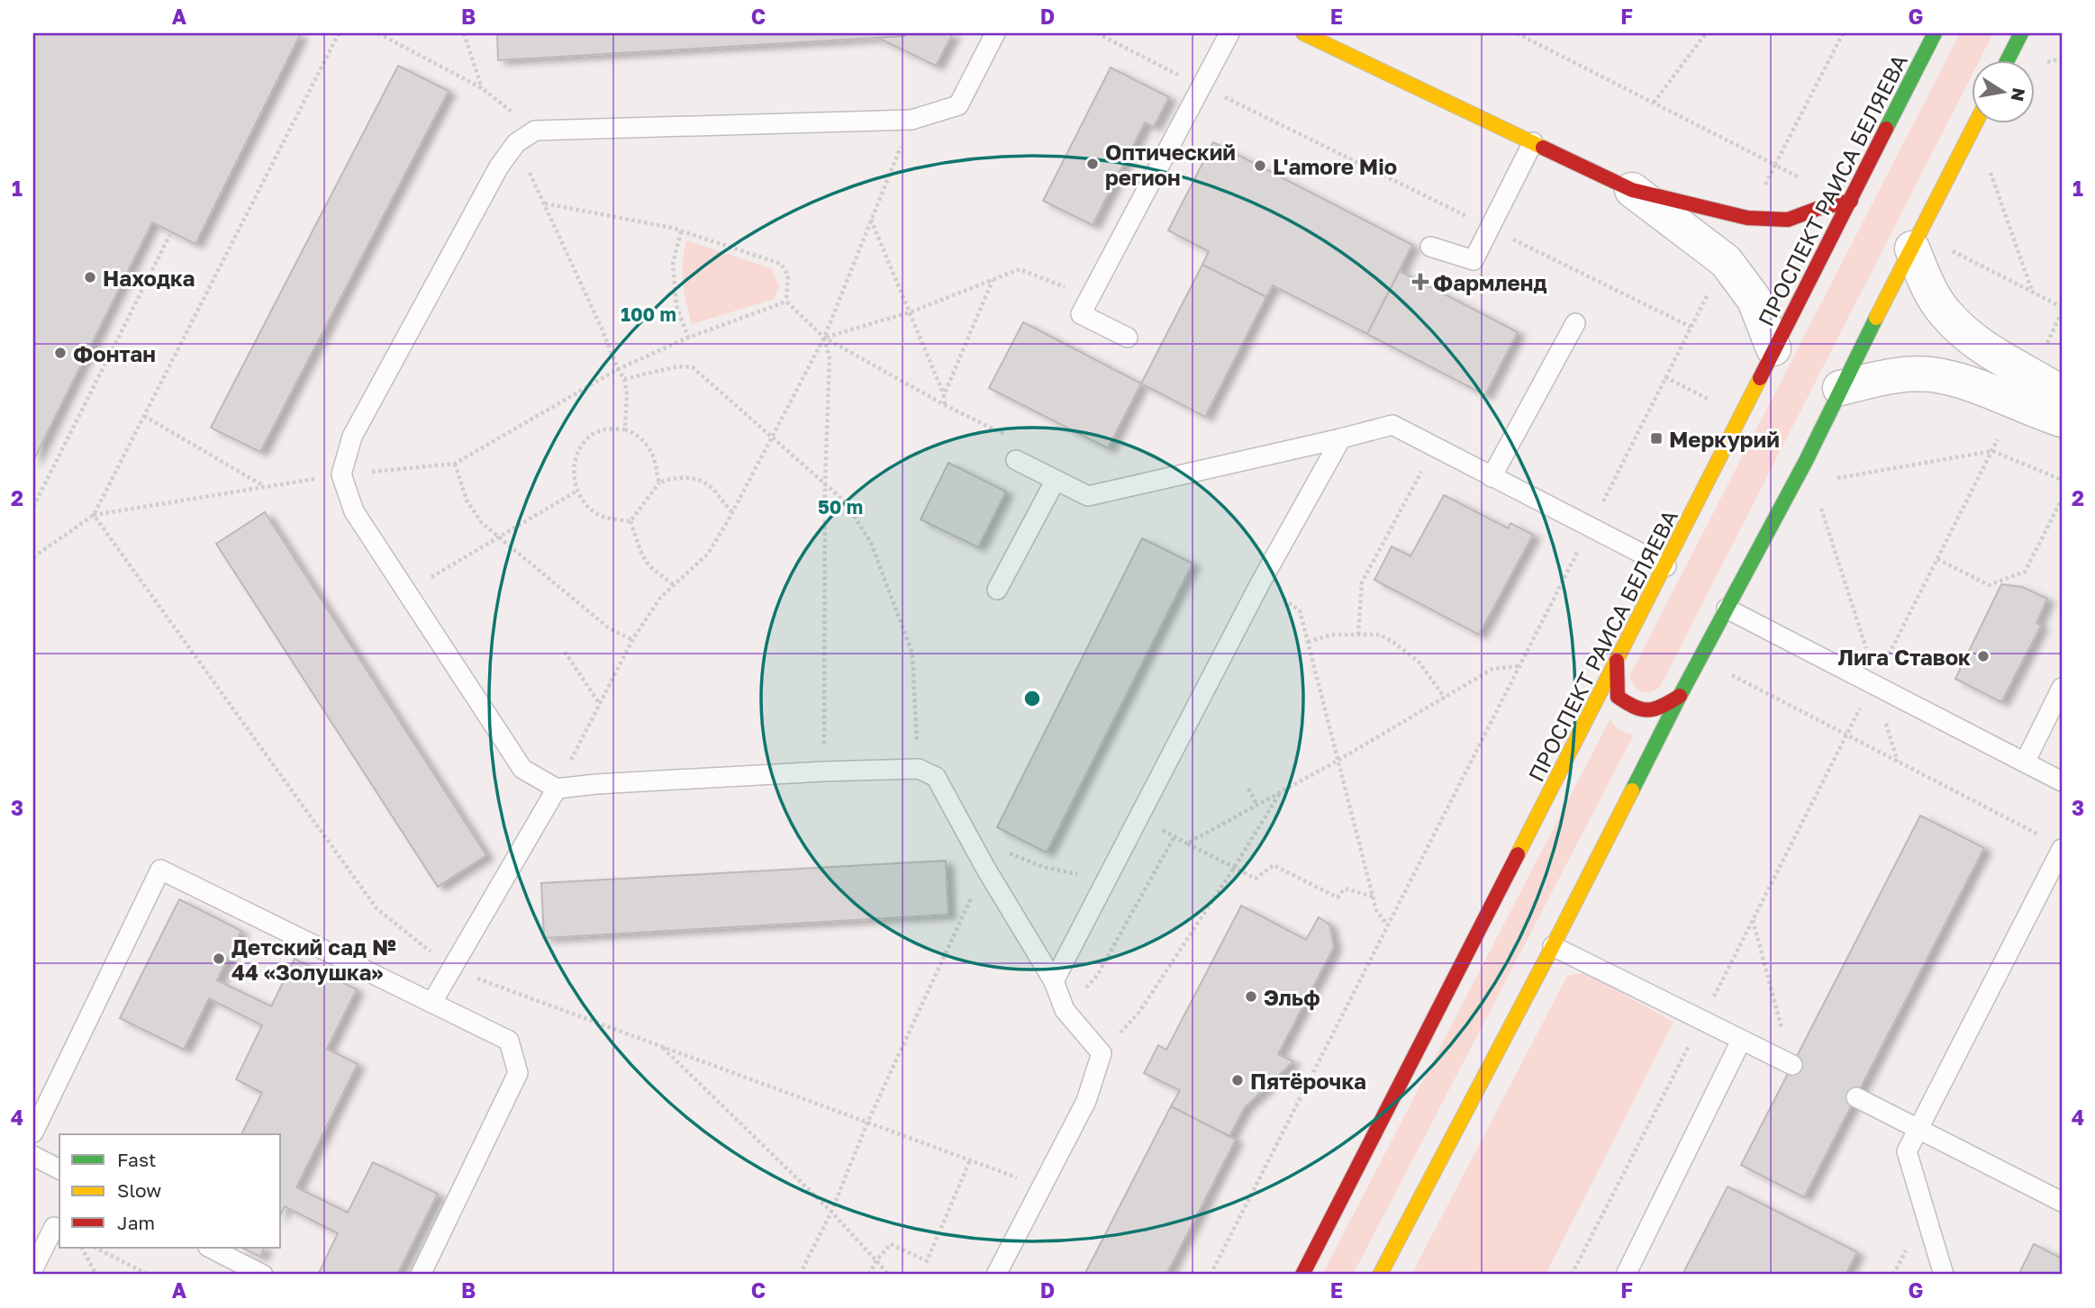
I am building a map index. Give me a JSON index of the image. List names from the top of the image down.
{
  "streets": {
    "street": ["ПРОСПЕКТ РАИСА БЕЛЯЕВА"]
  },
  "places": {
    "other": [
      "Оптический регион",
      "L'amore Mio",
      "Находка",
      "Фонтан",
      "Лига Ставок",
      "Детский сад № 44 «Золушка»",
      "Эльф",
      "Пятёрочка"
    ],
    "health": ["Фармленд"],
    "transit": ["Меркурий"]
  },
  "legend": ["Fast", "Slow", "Jam"],
  "north": "right",
  "grid": {
    "columns": [
      "A",
      "B",
      "C",
      "D",
      "E",
      "F",
      "G"
    ],
    "rows": [
      "1",
      "2",
      "3",
      "4"
    ]
  },
  "rings": ["100 m", "50 m"]
}
